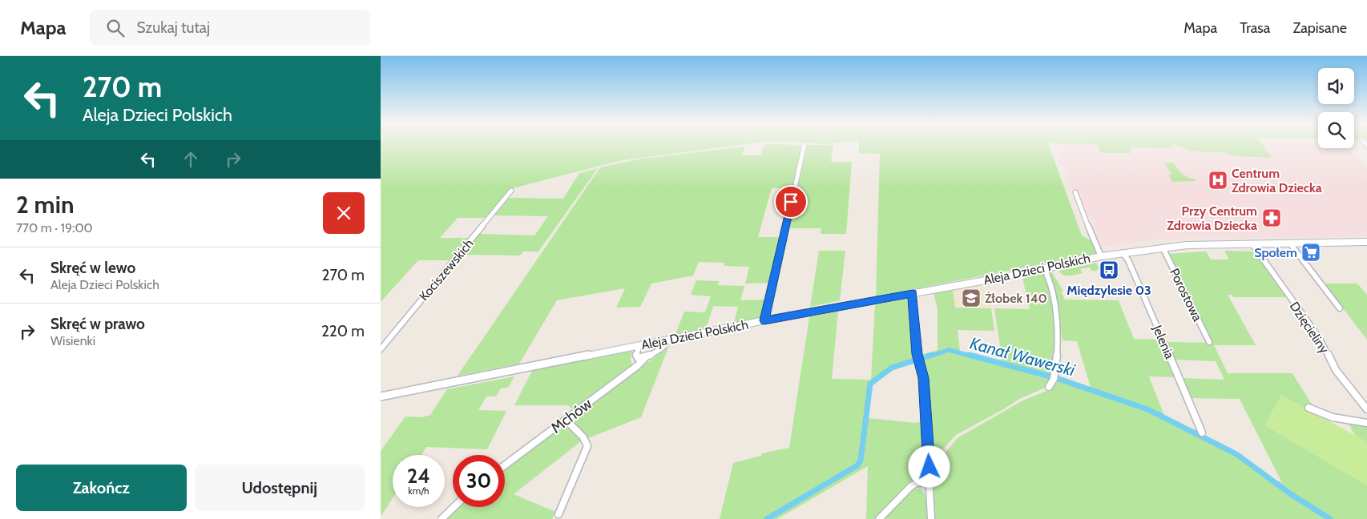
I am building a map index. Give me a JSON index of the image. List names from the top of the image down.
{
  "streets": {
    "street": [
      "Aleja Dzieci Polskich",
      "Kociszewskich",
      "Porostowa",
      "Dzięcieliny",
      "Jelenia",
      "Mchów"
    ]
  },
  "crossings": [
    ["Aleja Dzieci Polskich", "Porostowa"],
    ["Aleja Dzieci Polskich", "Dzięcieliny"],
    ["Aleja Dzieci Polskich", "Jelenia"],
    ["Aleja Dzieci Polskich", "Mchów"]
  ],
  "water": ["Kanał Wawerski"],
  "places": {
    "hospital": ["Centrum Zdrowia Dziecka"],
    "pharmacy": ["Przy Centrum Zdrowia Dziecka"],
    "supermarket": ["Społem"],
    "bus stop": ["Międzylesie 03"],
    "school or university": ["Żłobek 140"]
  },
  "page": {
    "header": "Mapa",
    "search": "Szukaj tutaj",
    "nav": ["Mapa", "Trasa", "Zapisane"],
    "turn": ["270 m", "Aleja Dzieci Polskich"],
    "heading": ["2 min", "770 m · 19:00"],
    "list": [
      {
        "name": "Skręć w lewo",
        "note": "Aleja Dzieci Polskich",
        "value": "270 m"
      },
      {
        "name": "Skręć w prawo",
        "note": "Wisienki",
        "value": "220 m"
      }
    ],
    "speed": "24 km/h",
    "limit": "30",
    "buttons": ["Zakończ", "Udostępnij"]
  }
}
